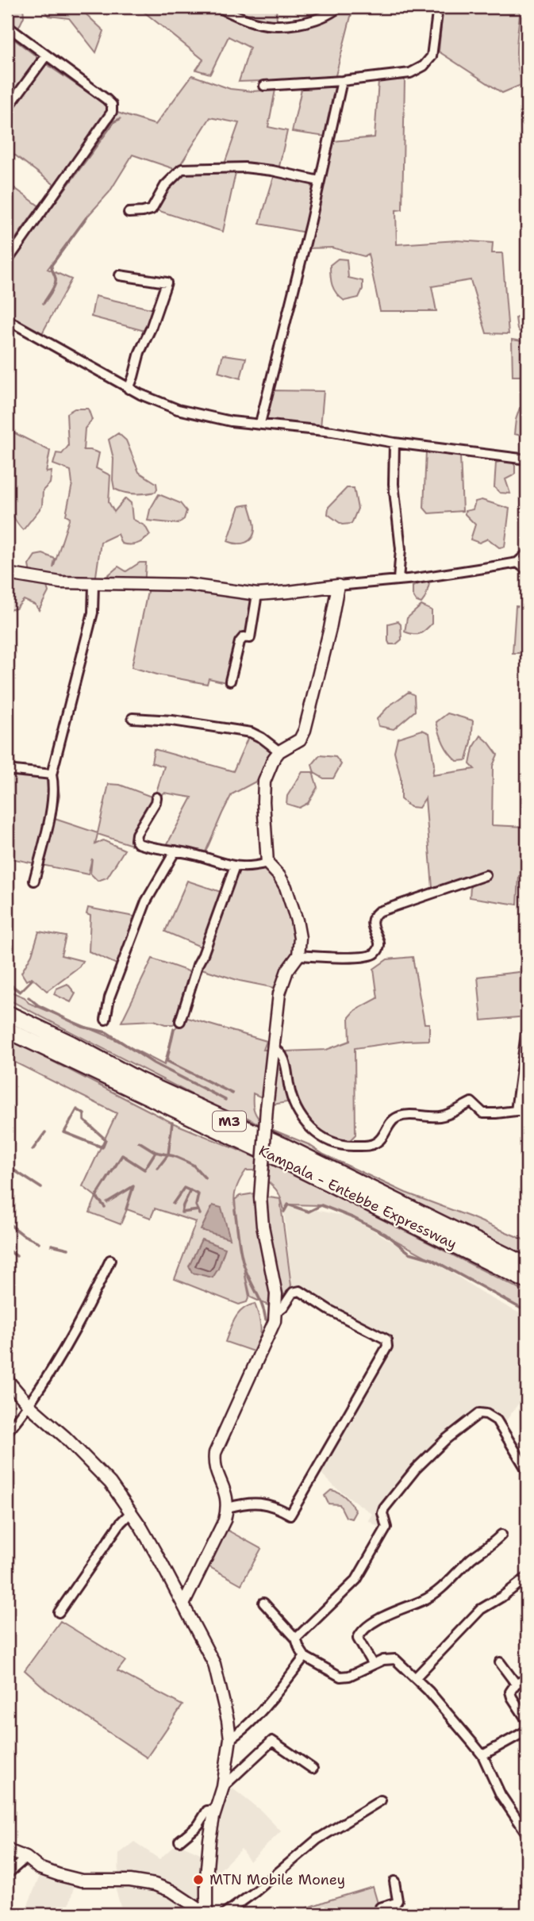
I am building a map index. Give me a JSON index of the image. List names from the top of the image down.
{
  "streets": {
    "highway": ["M3", "Kampala - Entebbe Expressway"]
  },
  "places": ["MTN Mobile Money"]
}
